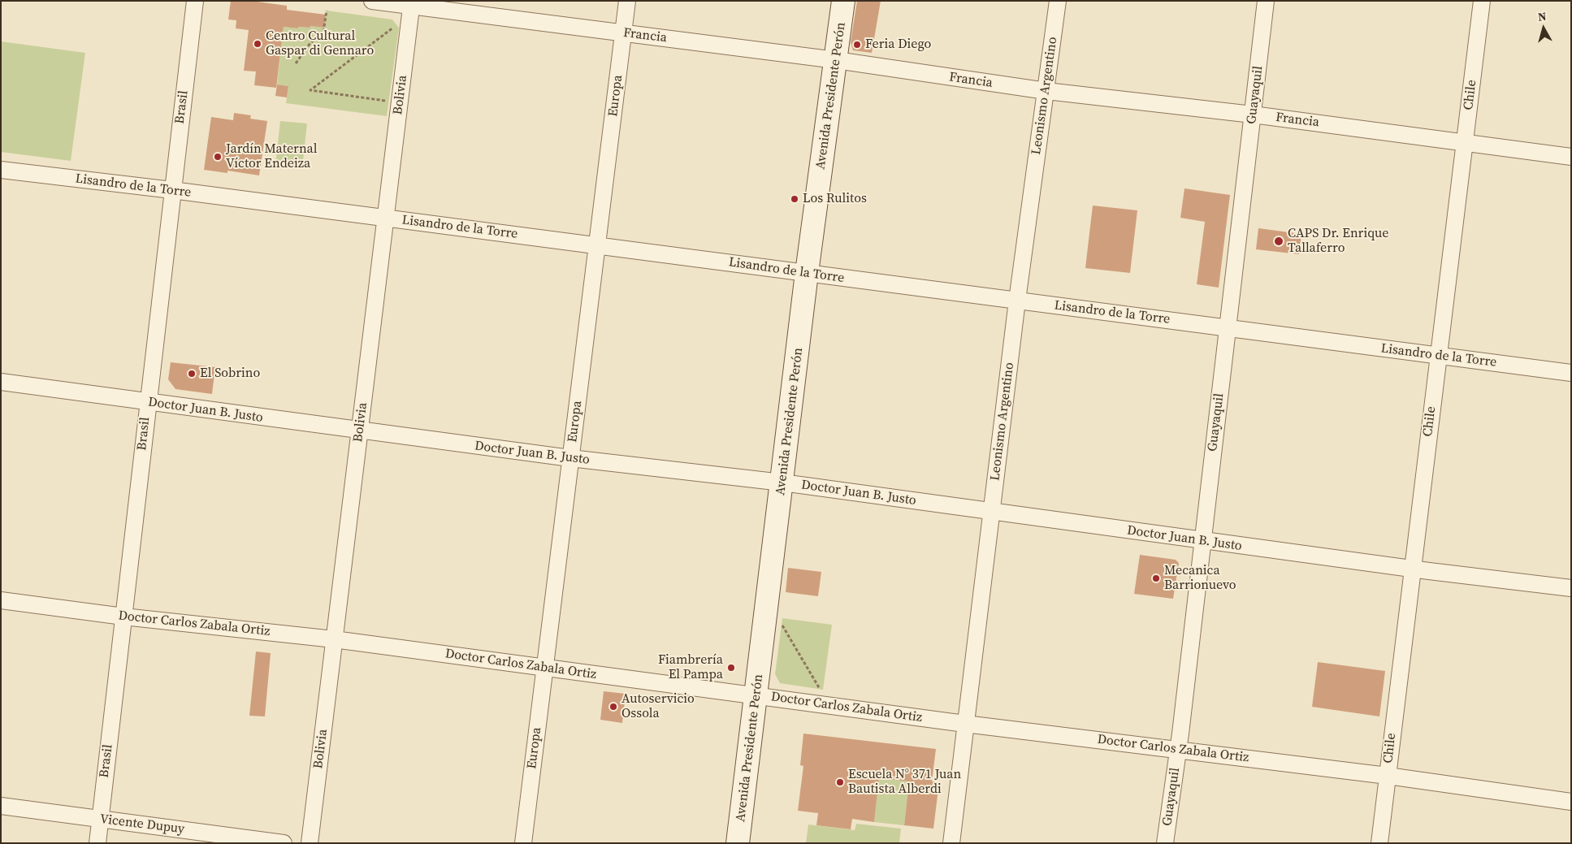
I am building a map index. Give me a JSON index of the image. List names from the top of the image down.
{
  "streets": {
    "main road": ["Avenida Presidente Perón"],
    "street": [
      "Francia",
      "Bolivia",
      "Guayaquil",
      "Chile",
      "Europa",
      "Leonismo Argentino",
      "Brasil",
      "Lisandro de la Torre",
      "Doctor Juan B. Justo",
      "Doctor Carlos Zabala Ortiz",
      "Vicente Dupuy"
    ]
  },
  "crossings": [
    ["Francia", "Bolivia"],
    ["Francia", "Guayaquil"],
    ["Francia", "Chile"],
    ["Francia", "Europa"],
    ["Francia", "Avenida Presidente Perón"],
    ["Francia", "Leonismo Argentino"],
    ["Bolivia", "Lisandro de la Torre"],
    ["Bolivia", "Doctor Juan B. Justo"],
    ["Bolivia", "Doctor Carlos Zabala Ortiz"],
    ["Guayaquil", "Lisandro de la Torre"],
    ["Guayaquil", "Doctor Juan B. Justo"],
    ["Guayaquil", "Doctor Carlos Zabala Ortiz"],
    ["Chile", "Lisandro de la Torre"],
    ["Chile", "Doctor Juan B. Justo"],
    ["Chile", "Doctor Carlos Zabala Ortiz"],
    ["Europa", "Lisandro de la Torre"],
    ["Europa", "Doctor Juan B. Justo"],
    ["Europa", "Doctor Carlos Zabala Ortiz"],
    ["Avenida Presidente Perón", "Lisandro de la Torre"],
    ["Avenida Presidente Perón", "Doctor Juan B. Justo"],
    ["Avenida Presidente Perón", "Doctor Carlos Zabala Ortiz"],
    ["Leonismo Argentino", "Lisandro de la Torre"],
    ["Leonismo Argentino", "Doctor Juan B. Justo"],
    ["Leonismo Argentino", "Doctor Carlos Zabala Ortiz"],
    ["Brasil", "Lisandro de la Torre"],
    ["Brasil", "Doctor Juan B. Justo"],
    ["Brasil", "Doctor Carlos Zabala Ortiz"],
    ["Brasil", "Vicente Dupuy"]
  ],
  "places": [
    "Centro Cultural Gaspar di Gennaro",
    "Feria Diego",
    "Jardín Maternal Víctor Endeiza",
    "Los Rulitos",
    "CAPS Dr. Enrique Tallaferro",
    "El Sobrino",
    "Mecanica Barrionuevo",
    "Fiambrería El Pampa",
    "Autoservicio Ossola",
    "Escuela N° 371 Juan Bautista Alberdi"
  ],
  "north": "top"
}
